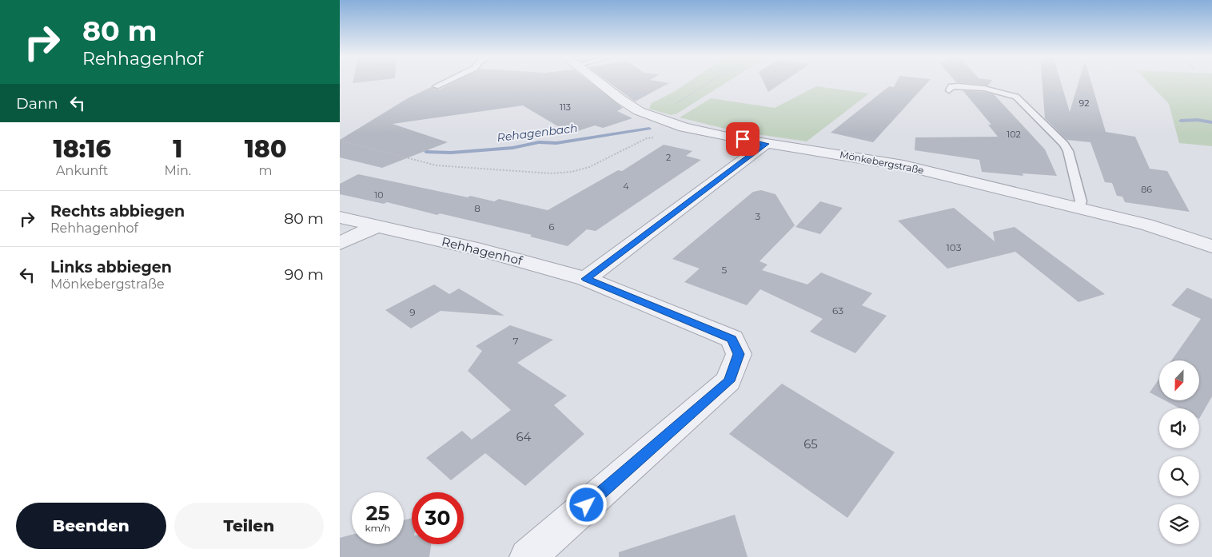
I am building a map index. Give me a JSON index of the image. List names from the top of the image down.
{
  "streets": {
    "street": ["Mönkebergstraße", "Rehhagenhof"]
  },
  "water": ["Rehagenbach"],
  "house_numbers": [
    "92",
    "113",
    "102",
    "2",
    "4",
    "86",
    "10",
    "8",
    "3",
    "6",
    "103",
    "5",
    "63",
    "9",
    "7",
    "64",
    "65"
  ],
  "north": "bottom",
  "page": {
    "turn": ["80 m", "Rehhagenhof"],
    "then": "Dann",
    "eta": [
      "18:16",
      "Ankunft",
      "1",
      "Min.",
      "180",
      "m"
    ],
    "list": [
      {
        "name": "Rechts abbiegen",
        "note": "Rehhagenhof",
        "value": "80 m"
      },
      {
        "name": "Links abbiegen",
        "note": "Mönkebergstraße",
        "value": "90 m"
      }
    ],
    "speed": "25 km/h",
    "limit": "30",
    "buttons": ["Beenden", "Teilen"]
  }
}
